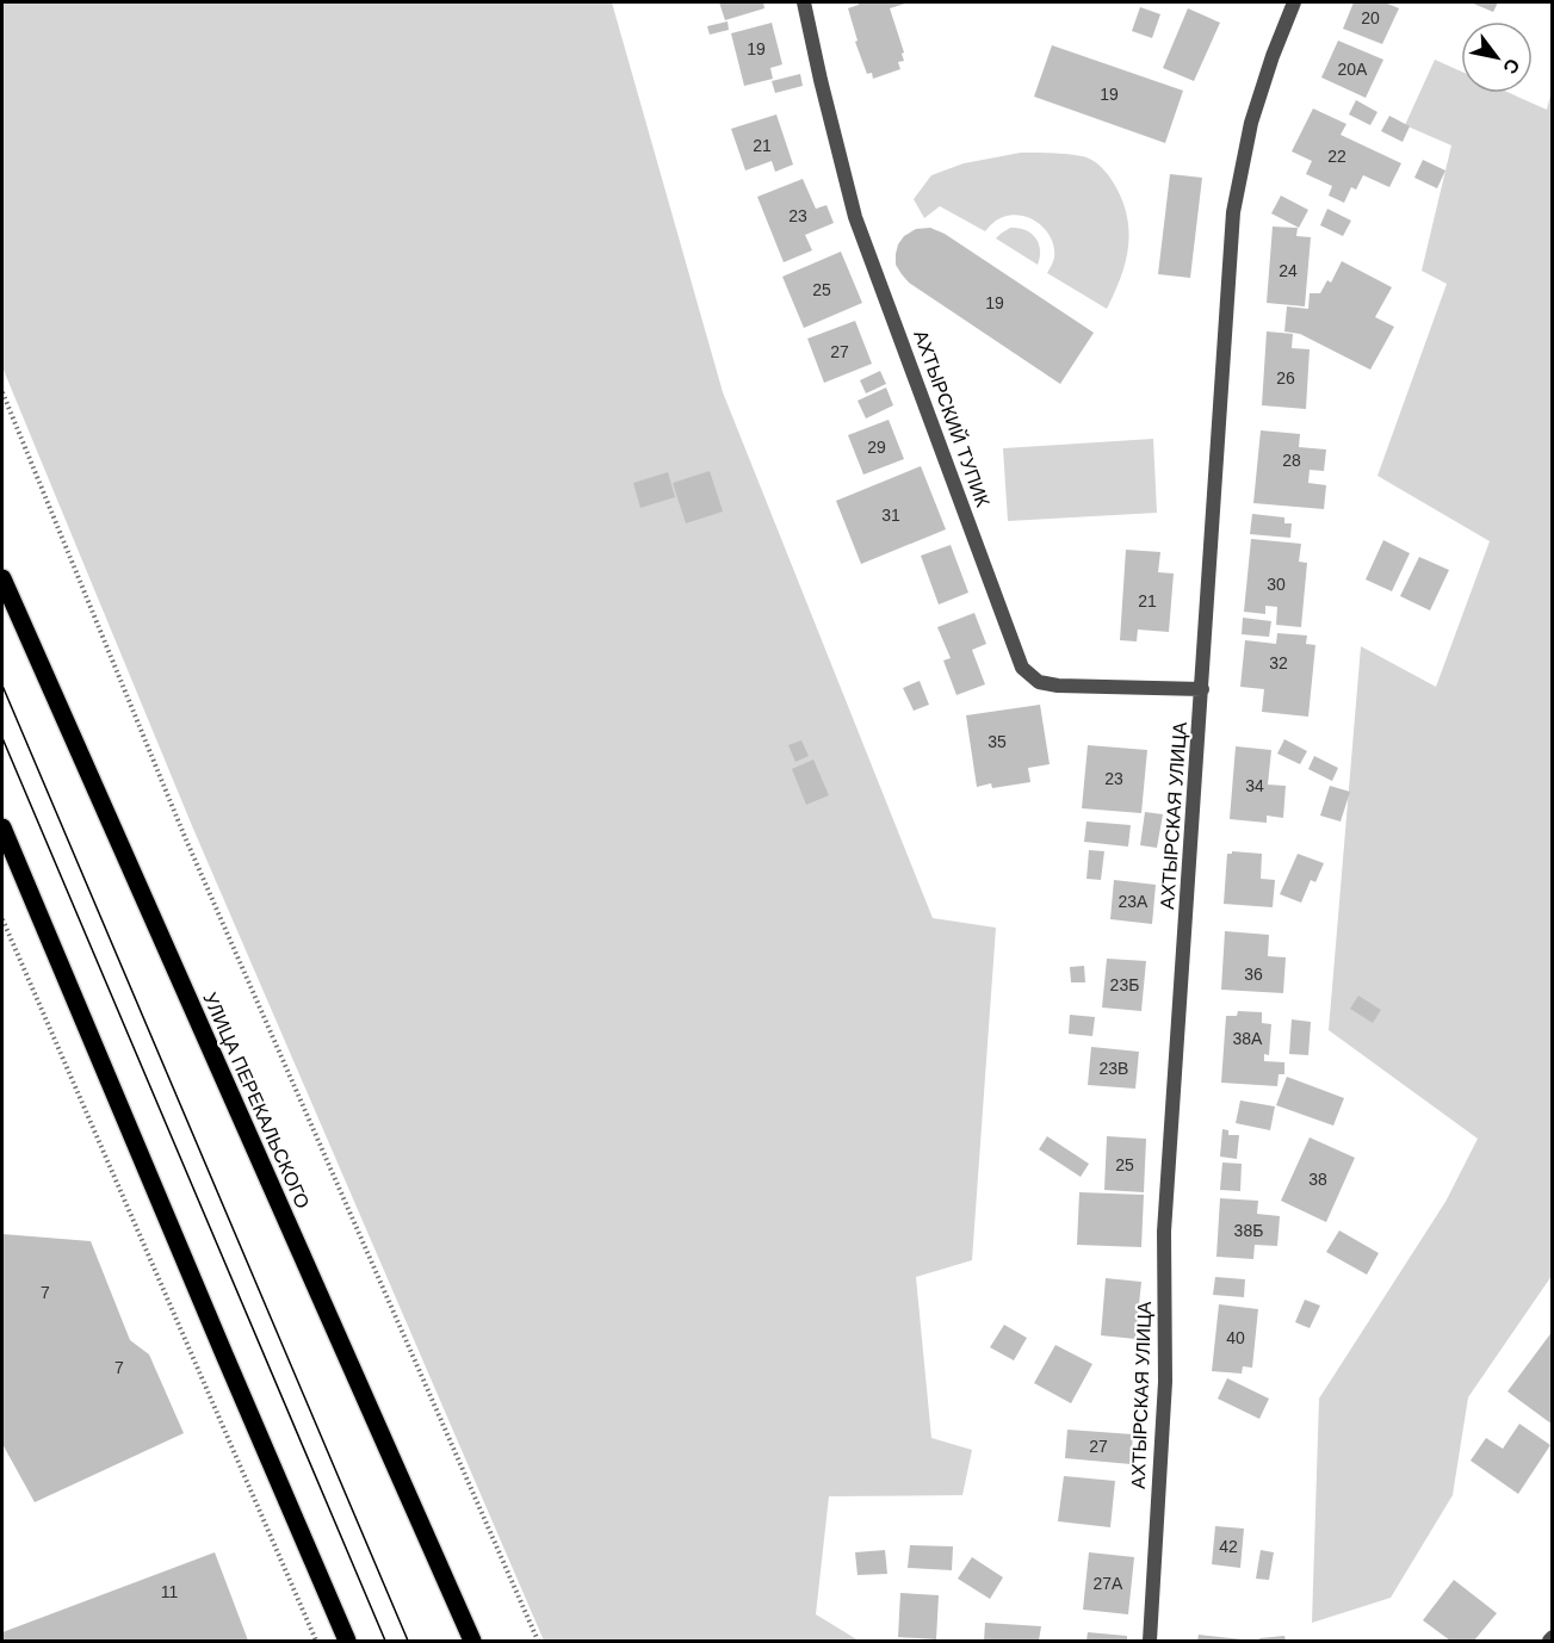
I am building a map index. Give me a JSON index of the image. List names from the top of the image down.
{
  "streets": {
    "main road": ["УЛИЦА ПЕРЕКАЛЬСКОГО"],
    "street": ["АХТЫРСКИЙ ТУПИК", "АХТЫРСКАЯ УЛИЦА"]
  },
  "crossings": [
    ["АХТЫРСКИЙ ТУПИК", "АХТЫРСКАЯ УЛИЦА"]
  ],
  "house_numbers": [
    "20",
    "19",
    "20А",
    "19",
    "21",
    "22",
    "23",
    "24",
    "25",
    "19",
    "27",
    "26",
    "29",
    "28",
    "31",
    "30",
    "21",
    "32",
    "35",
    "23",
    "34",
    "23А",
    "36",
    "23Б",
    "38А",
    "23В",
    "25",
    "38",
    "38Б",
    "7",
    "40",
    "7",
    "27",
    "42",
    "27А",
    "11"
  ],
  "north": "bottom right"
}
